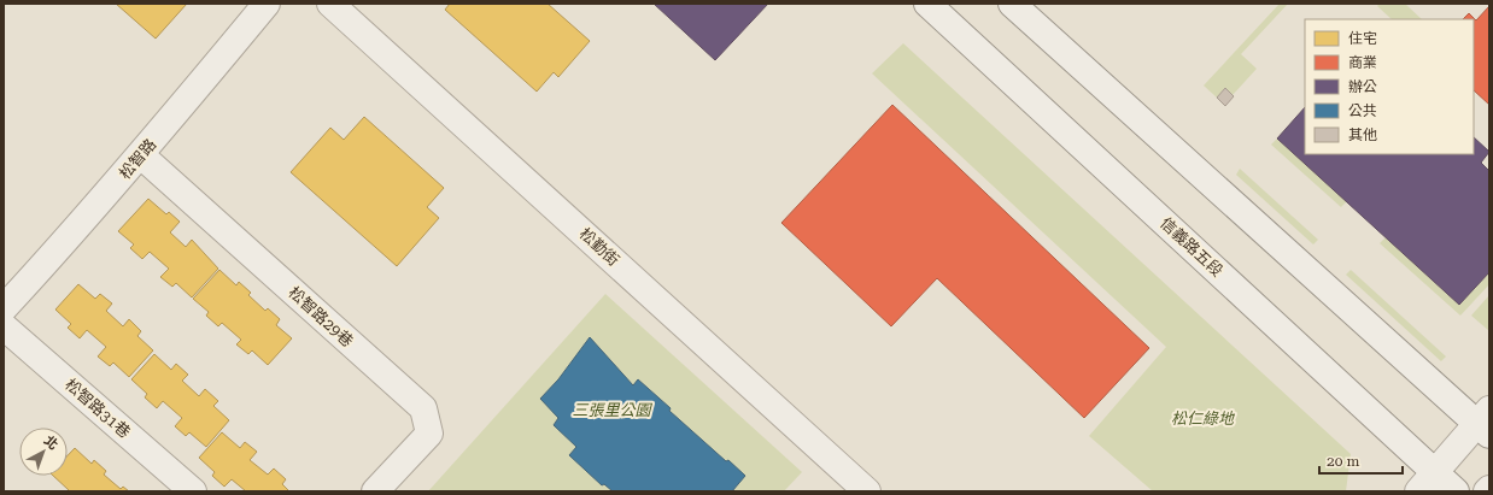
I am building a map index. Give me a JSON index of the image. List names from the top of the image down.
{
  "streets": {
    "street": [
      "松智路",
      "松勤街",
      "信義路五段",
      "松智路29巷",
      "松智路31巷"
    ]
  },
  "crossings": [
    ["松智路", "松智路29巷"]
  ],
  "parks": ["三張里公園", "松仁綠地"],
  "legend": [
    "住宅",
    "商業",
    "辦公",
    "公共",
    "其他"
  ],
  "scale_bar": "20 m",
  "north": "top right"
}
